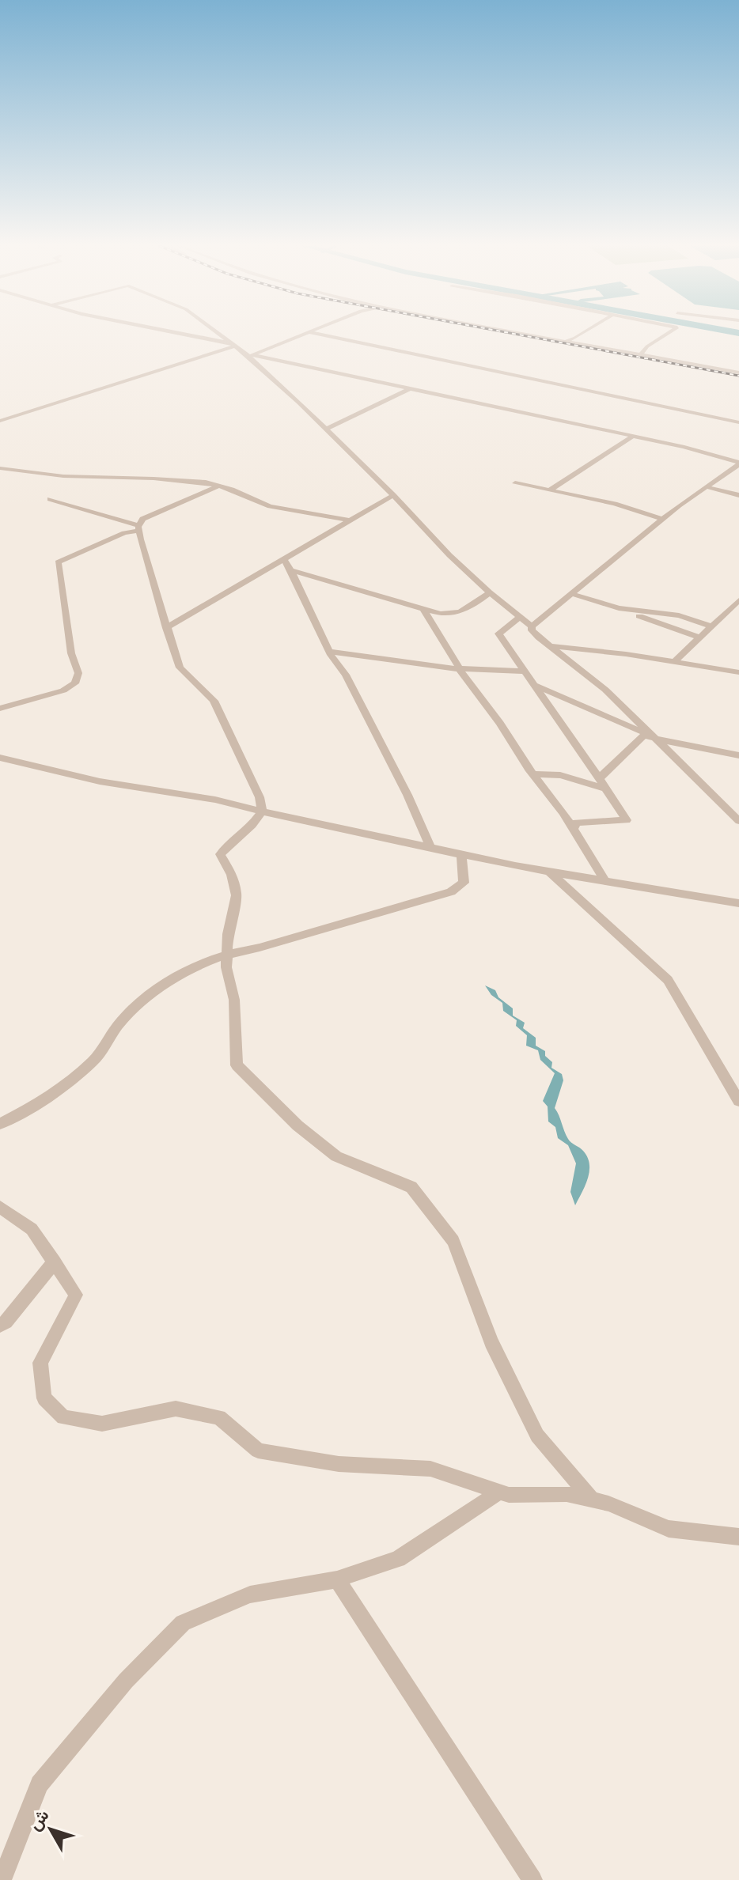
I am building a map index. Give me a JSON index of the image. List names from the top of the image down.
{
  "north": "top left"
}
